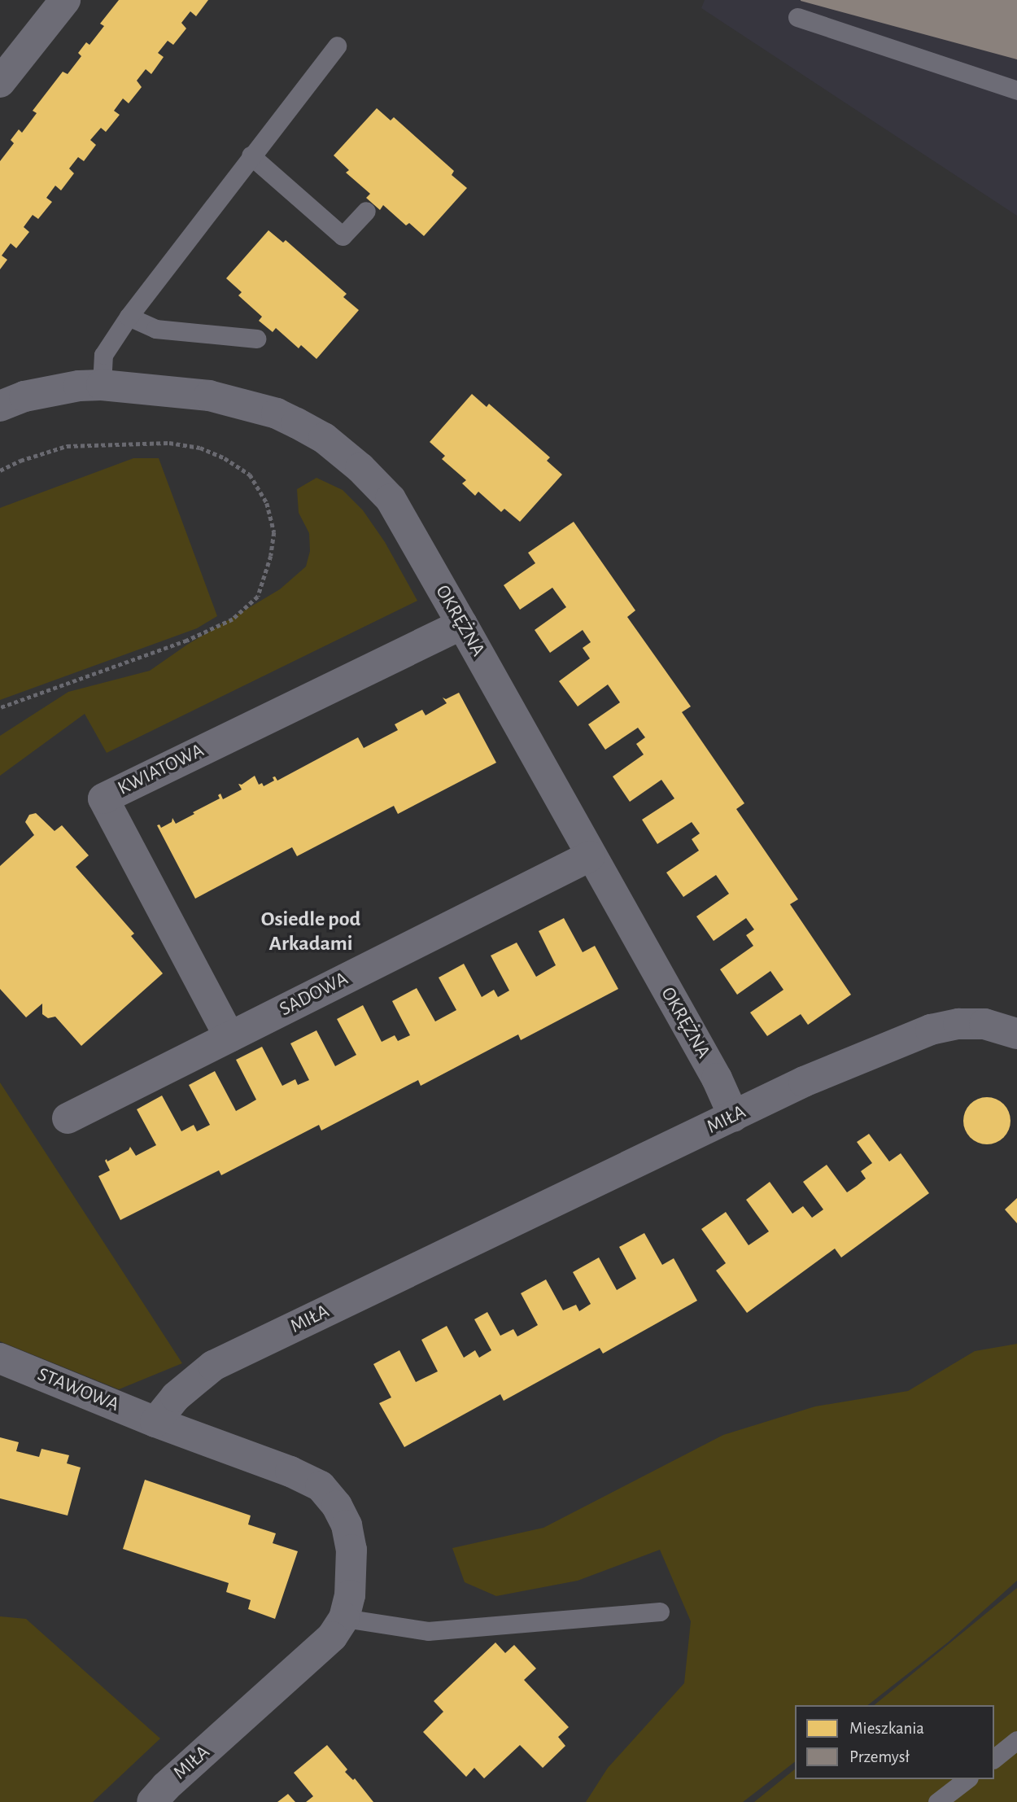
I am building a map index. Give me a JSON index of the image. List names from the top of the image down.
{
  "streets": {
    "street": [
      "OKRĘŻNA",
      "KWIATOWA",
      "SADOWA",
      "MIŁA",
      "STAWOWA"
    ]
  },
  "crossings": [
    ["OKRĘŻNA", "KWIATOWA"],
    ["OKRĘŻNA", "SADOWA"],
    ["OKRĘŻNA", "MIŁA"],
    ["KWIATOWA", "SADOWA"],
    ["MIŁA", "STAWOWA"]
  ],
  "districts": ["Osiedle pod Arkadami"],
  "legend": ["Mieszkania", "Przemysł"]
}
